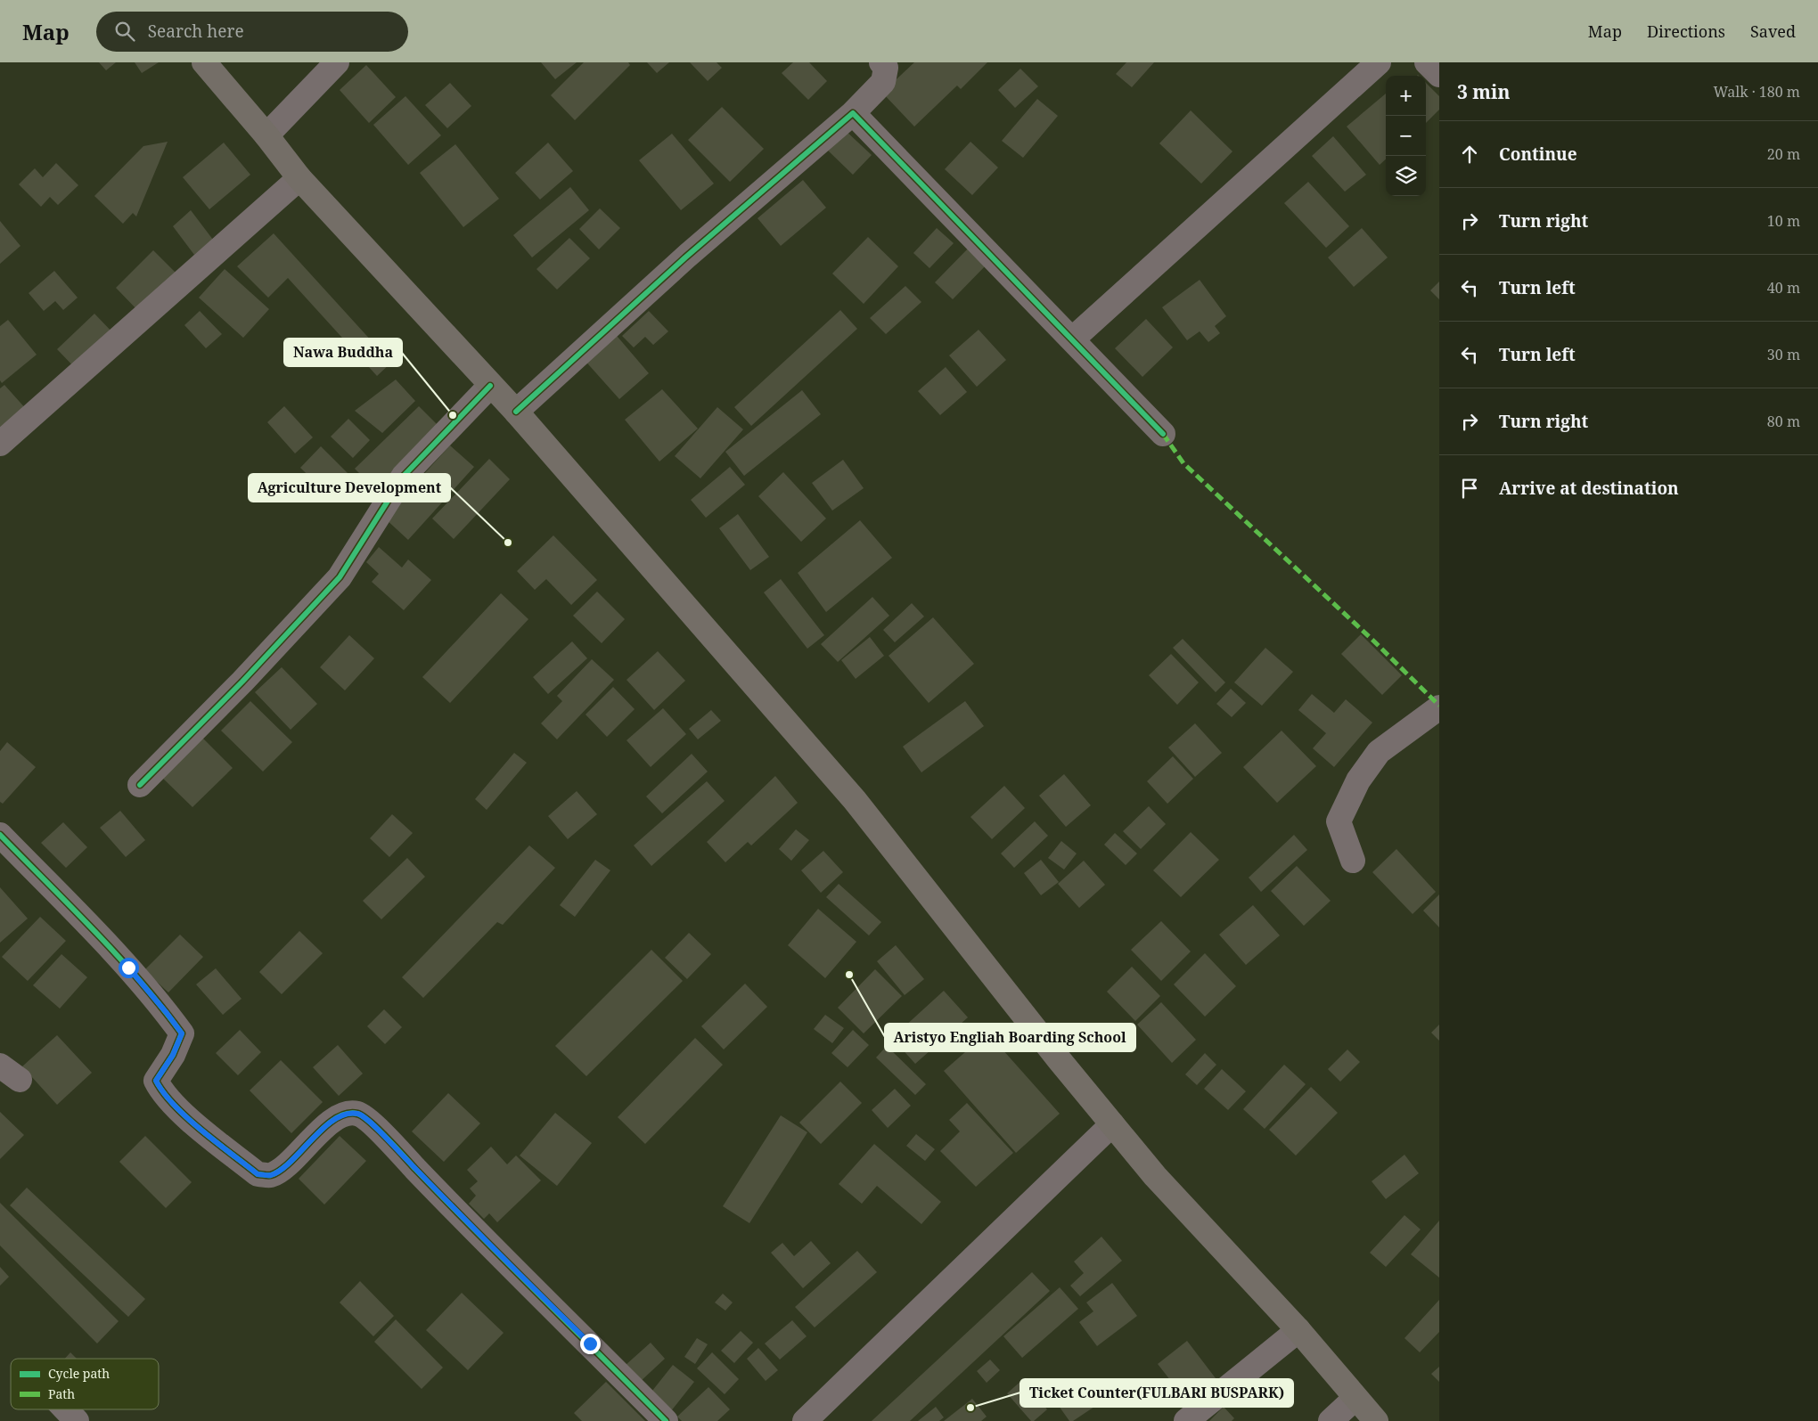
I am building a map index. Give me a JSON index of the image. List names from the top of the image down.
{
  "places": [
    "Nawa Buddha",
    "Agriculture Development",
    "Aristyo Engliah Boarding School",
    "Ticket Counter(FULBARI BUSPARK)"
  ],
  "legend": ["Cycle path", "Path"],
  "page": {
    "header": "Map",
    "search": "Search here",
    "nav": ["Map", "Directions", "Saved"],
    "heading": ["3 min", "Walk · 180 m"],
    "map_buttons": ["+", "−"],
    "list": [
      ["Continue", "20 m"],
      ["Turn right", "10 m"],
      ["Turn left", "40 m"],
      ["Turn left", "30 m"],
      ["Turn right", "80 m"],
      "Arrive at destination"
    ]
  }
}
